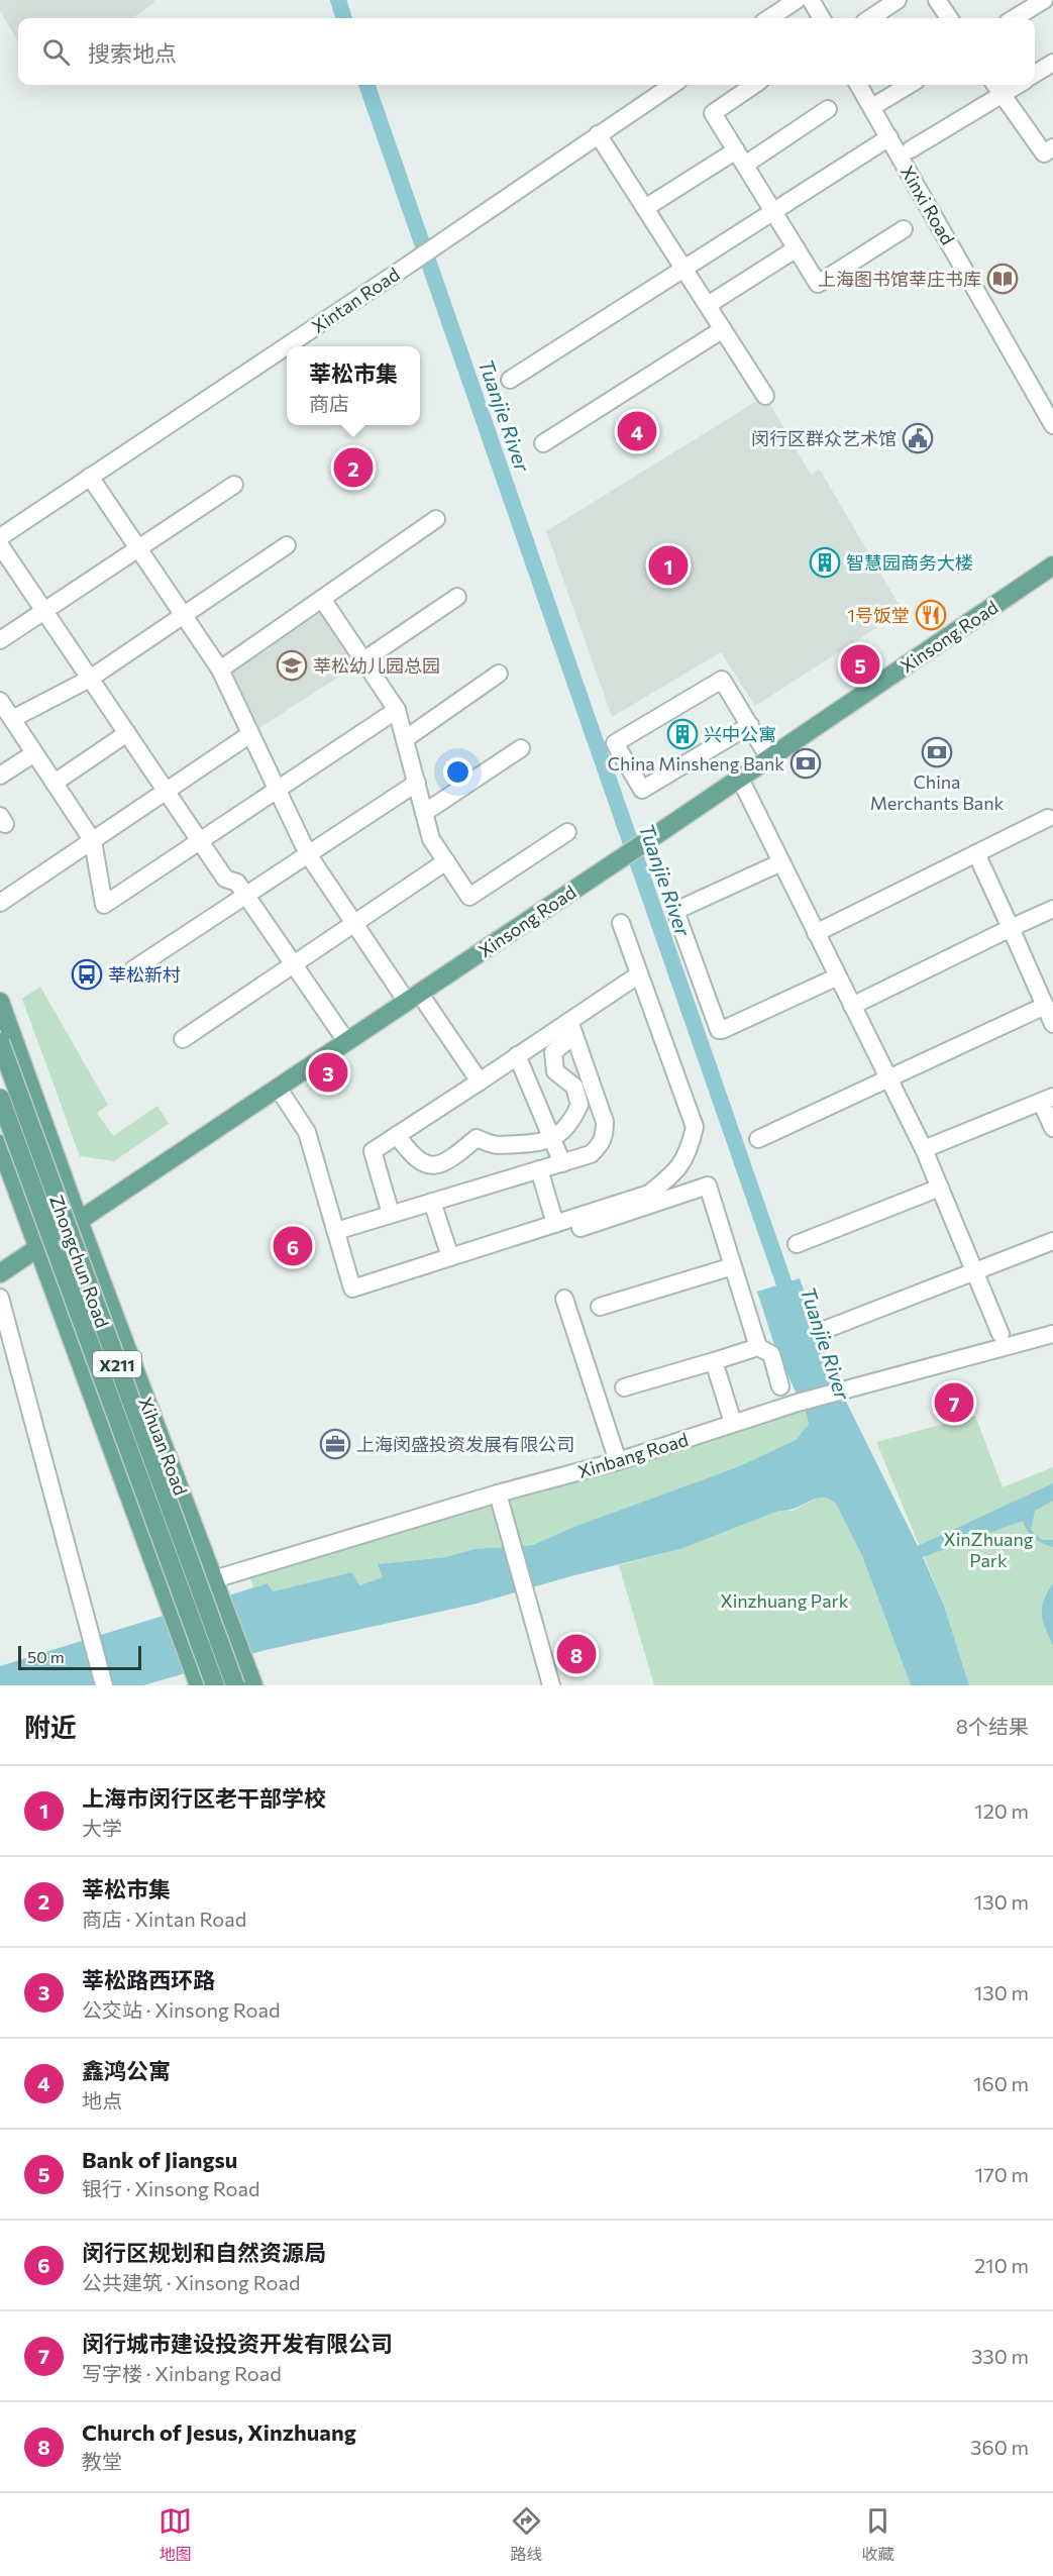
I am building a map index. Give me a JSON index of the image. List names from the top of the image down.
{
  "streets": {
    "main road": [
      "Xinsong Road",
      "Zhongchun Road",
      "X211",
      "Xihuan Road"
    ],
    "street": ["Xinxi Road", "Xintan Road", "Xinbang Road"]
  },
  "crossings": [
    ["Xinsong Road", "Xihuan Road"],
    ["Zhongchun Road", "Xihuan Road"],
    ["Xihuan Road", "Xinbang Road"]
  ],
  "water": ["Tuanjie River"],
  "parks": ["XinZhuang Park", "Xinzhuang Park"],
  "places": {
    "library": ["上海图书馆莘庄书库"],
    "public building": ["闵行区群众艺术馆"],
    "building": ["智慧园商务大楼", "兴中公寓"],
    "restaurant": ["1号饭堂"],
    "school or university": ["莘松幼儿园总园"],
    "bank": ["China Merchants Bank", "China Minsheng Bank"],
    "bus stop": ["莘松新村"],
    "office": ["上海闵盛投资发展有限公司"]
  },
  "scale_bar": "50 m",
  "page": {
    "search": "搜索地点",
    "popup": ["莘松市集", "商店"],
    "pins": [
      "4",
      "2",
      "1",
      "5",
      "3",
      "6",
      "7",
      "8"
    ],
    "scale": "50 m",
    "heading": ["附近", "8个结果"],
    "list": [
      {
        "mark": "1",
        "name": "上海市闵行区老干部学校",
        "note": "大学",
        "value": "120 m"
      },
      {
        "mark": "2",
        "name": "莘松市集",
        "note": "商店 · Xintan Road",
        "value": "130 m"
      },
      {
        "mark": "3",
        "name": "莘松路西环路",
        "note": "公交站 · Xinsong Road",
        "value": "130 m"
      },
      {
        "mark": "4",
        "name": "鑫鸿公寓",
        "note": "地点",
        "value": "160 m"
      },
      {
        "mark": "5",
        "name": "Bank of Jiangsu",
        "note": "银行 · Xinsong Road",
        "value": "170 m"
      },
      {
        "mark": "6",
        "name": "闵行区规划和自然资源局",
        "note": "公共建筑 · Xinsong Road",
        "value": "210 m"
      },
      {
        "mark": "7",
        "name": "闵行城市建设投资开发有限公司",
        "note": "写字楼 · Xinbang Road",
        "value": "330 m"
      },
      {
        "mark": "8",
        "name": "Church of Jesus, Xinzhuang",
        "note": "教堂",
        "value": "360 m"
      }
    ],
    "nav": ["地图", "路线", "收藏"]
  }
}
